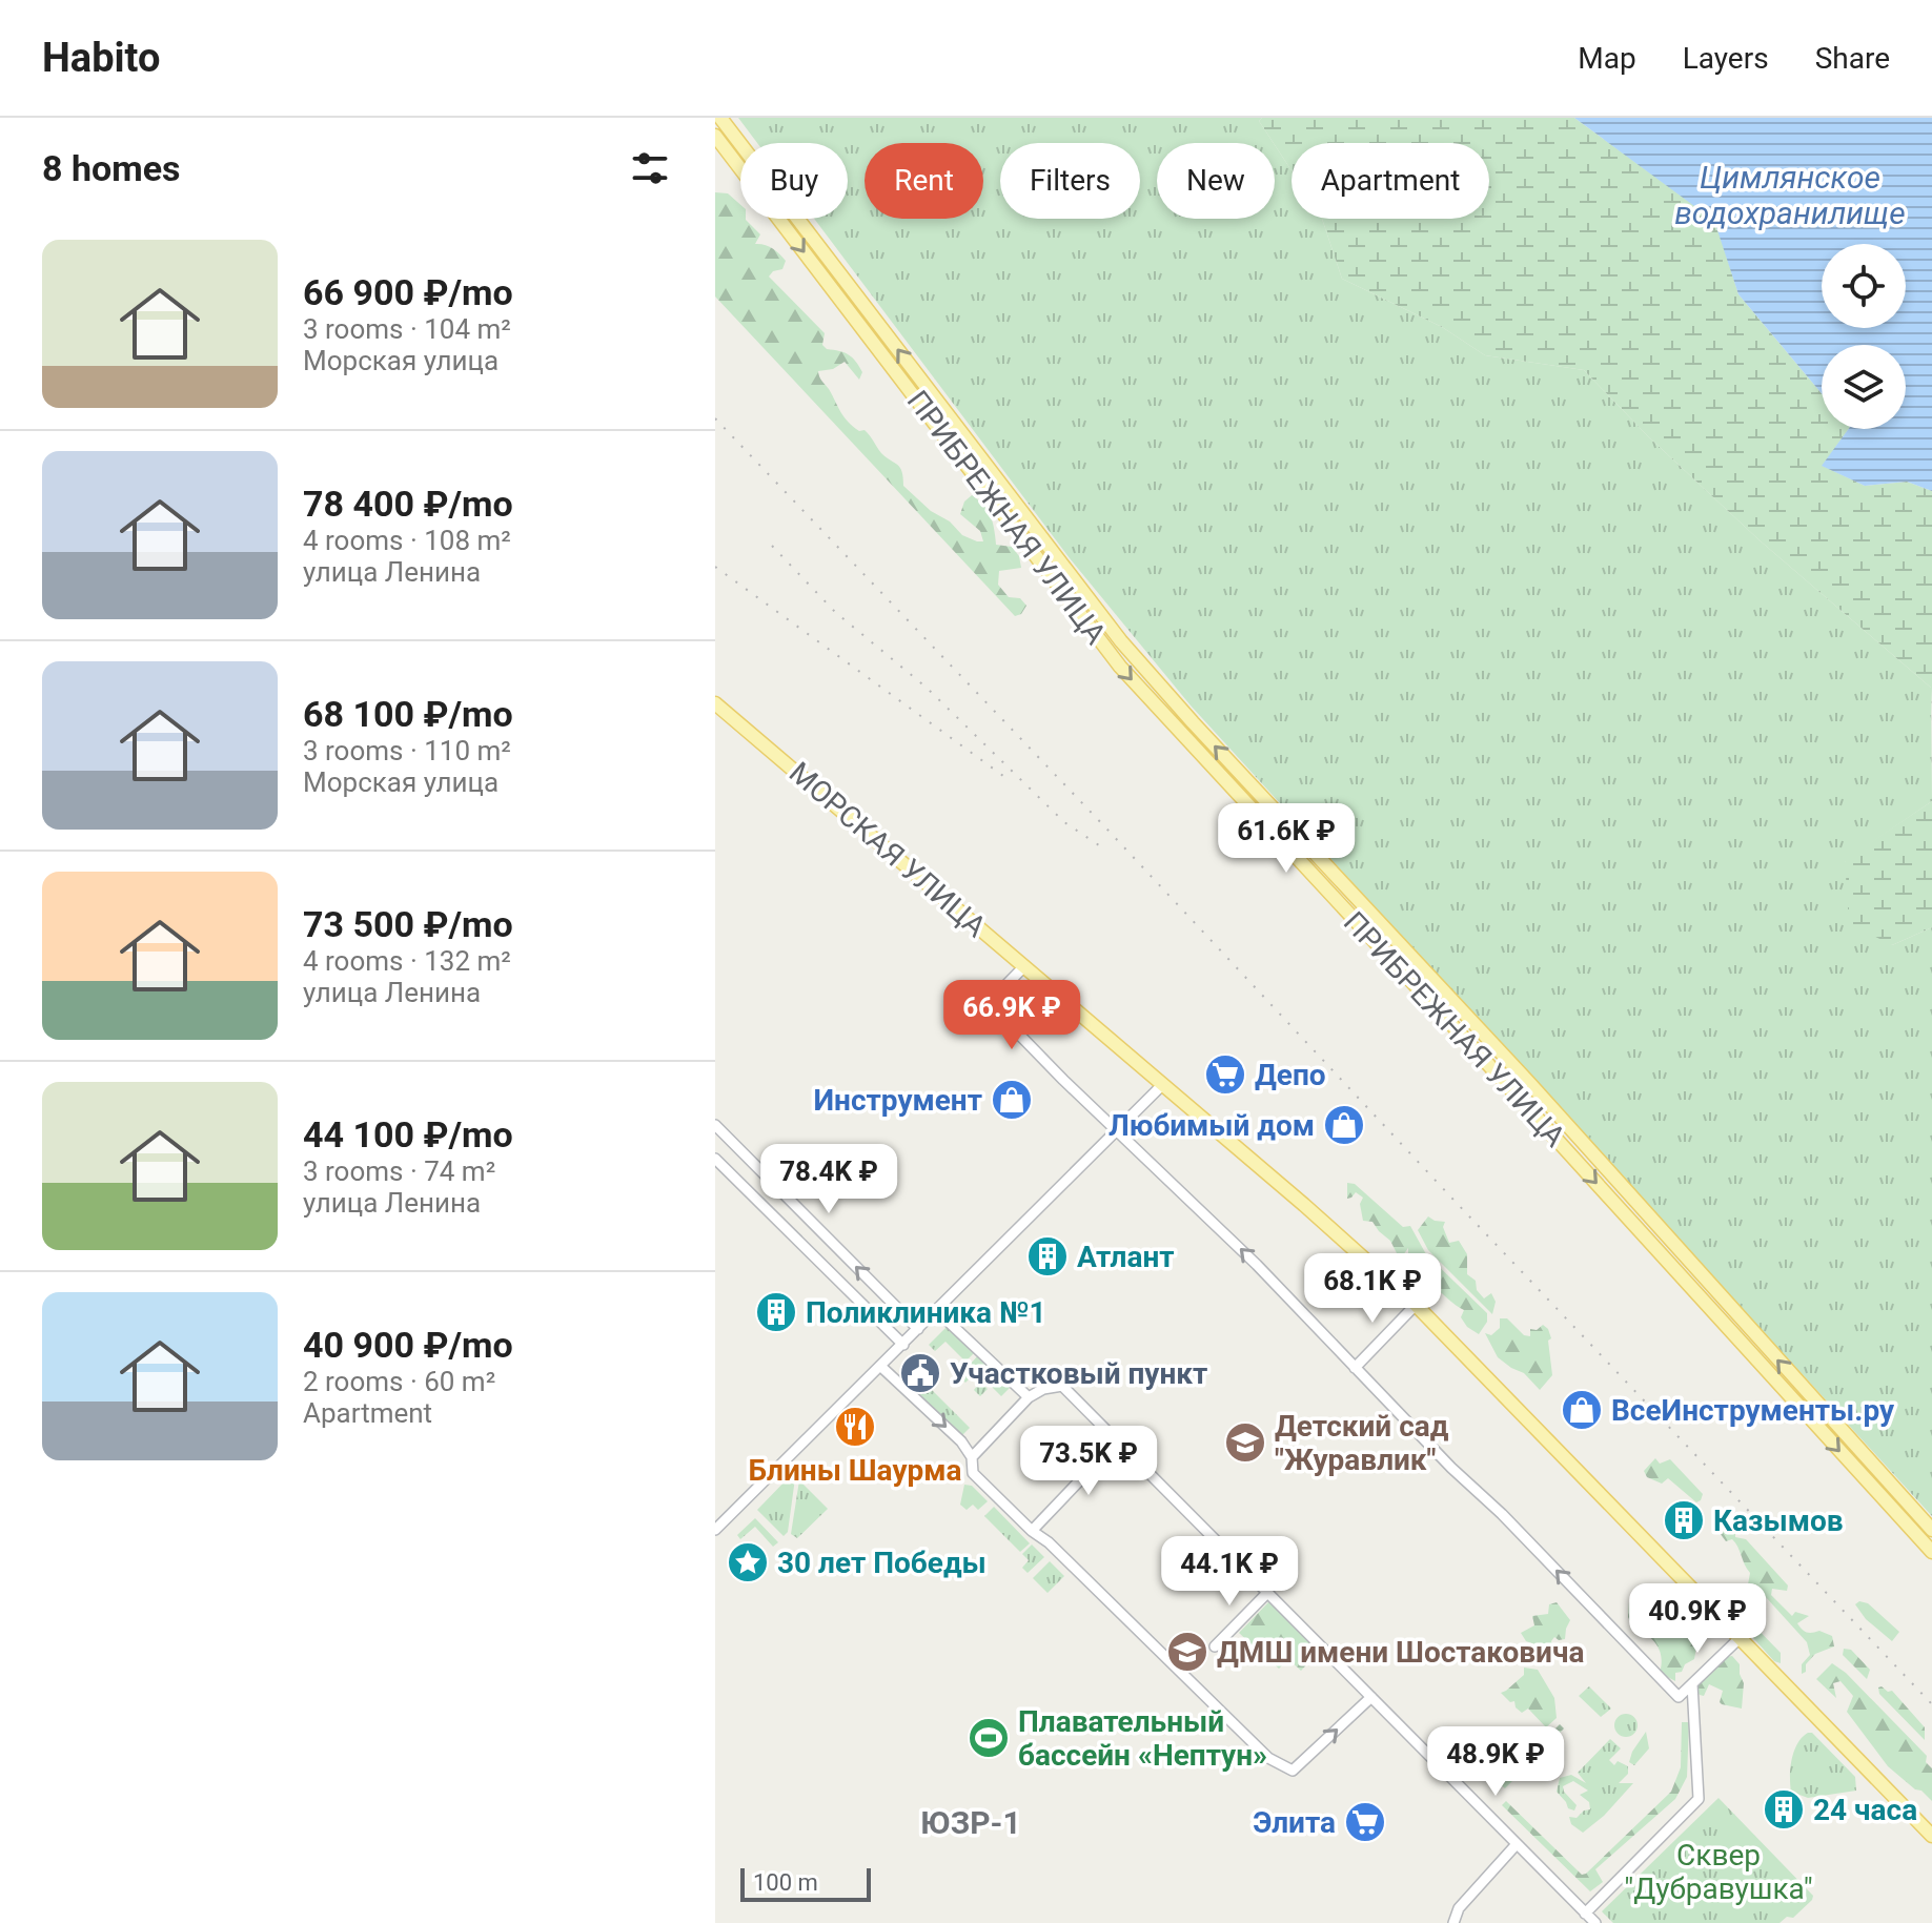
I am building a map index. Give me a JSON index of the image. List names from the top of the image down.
{
  "streets": {
    "main road": ["ПРИБРЕЖНАЯ УЛИЦА", "МОРСКАЯ УЛИЦА"]
  },
  "districts": ["ЮЗР-1"],
  "water": ["Цимлянское водохранилище"],
  "parks": ["Сквер \"Дубравушка\""],
  "places": {
    "supermarket": ["Депо", "Элита"],
    "shop": ["Инструмент", "Любимый дом", "ВсеИнструменты.ру"],
    "building": [
      "Атлант",
      "Поликлиника №1",
      "Казымов",
      "24 часа"
    ],
    "public building": ["Участковый пункт"],
    "restaurant": ["Блины Шаурма"],
    "school or university": ["Детский сад \"Журавлик\"", "ДМШ имени Шостаковича"],
    "place": ["30 лет Победы"],
    "sports": ["Плавательный бассейн «Нептун»"]
  },
  "scale_bar": "100 m",
  "page": {
    "header": "Habito",
    "nav": ["Map", "Layers", "Share"],
    "heading": "8 homes",
    "chip": [
      "Buy",
      "Rent",
      "Filters",
      "New",
      "Apartment"
    ],
    "list": [
      {
        "name": "66 900 ₽/mo",
        "note": "3 rooms · 104 m² · Морская улица"
      },
      {
        "name": "78 400 ₽/mo",
        "note": "4 rooms · 108 m² · улица Ленина"
      },
      {
        "name": "68 100 ₽/mo",
        "note": "3 rooms · 110 m² · Морская улица"
      },
      {
        "name": "73 500 ₽/mo",
        "note": "4 rooms · 132 m² · улица Ленина"
      },
      {
        "name": "44 100 ₽/mo",
        "note": "3 rooms · 74 m² · улица Ленина"
      },
      {
        "name": "40 900 ₽/mo",
        "note": "2 rooms · 60 m² · Apartment"
      }
    ],
    "price": [
      "61.6K ₽",
      "66.9K ₽",
      "78.4K ₽",
      "68.1K ₽",
      "73.5K ₽",
      "44.1K ₽",
      "40.9K ₽",
      "48.9K ₽"
    ],
    "scale": "100 m"
  }
}
